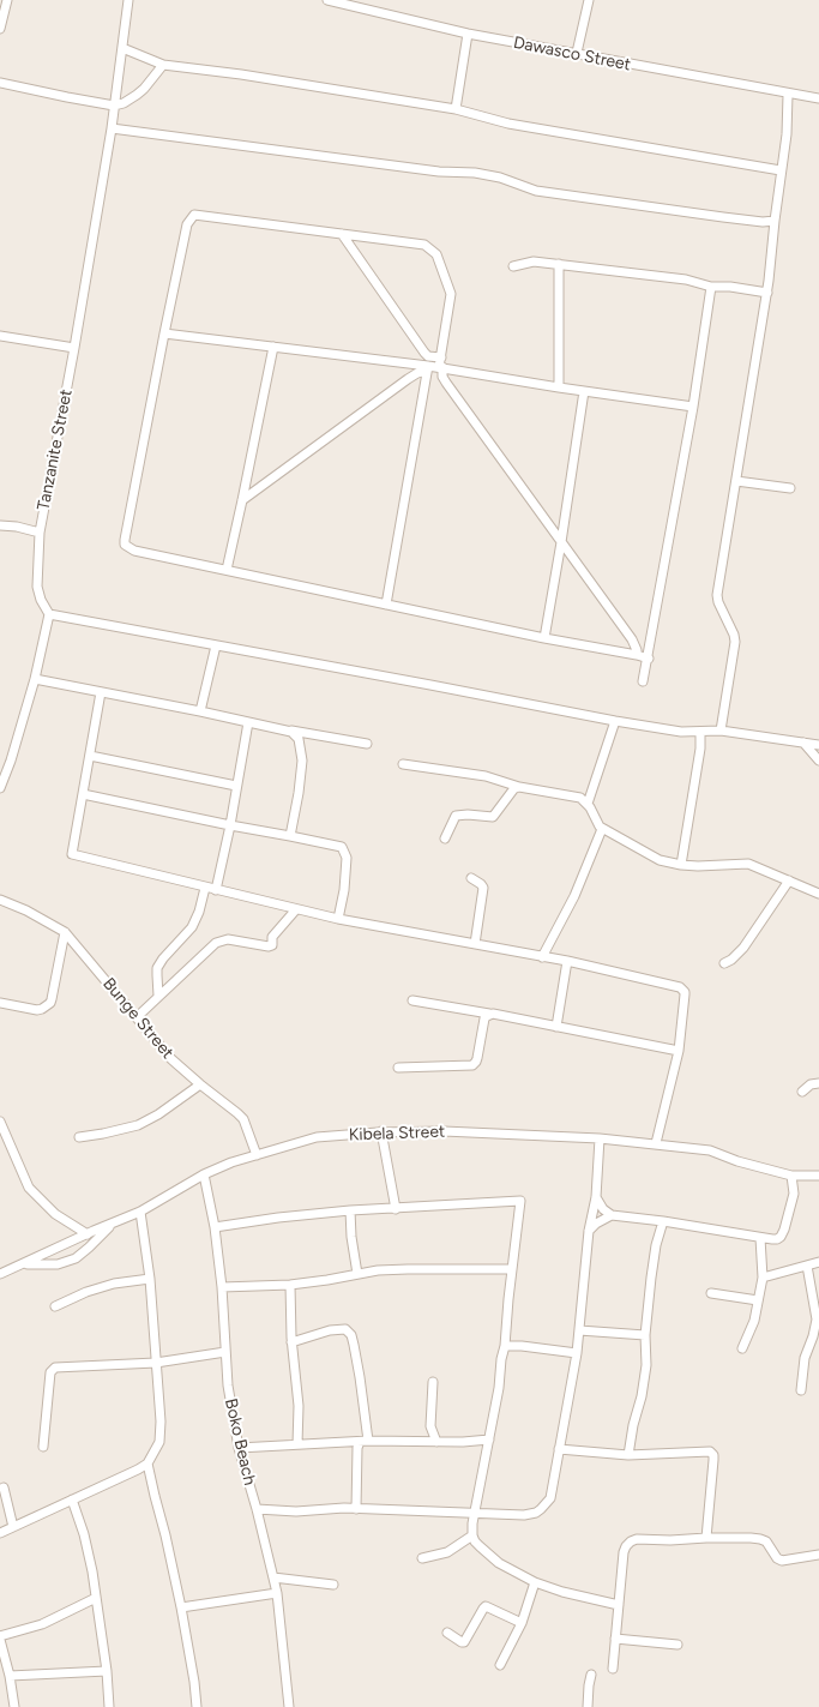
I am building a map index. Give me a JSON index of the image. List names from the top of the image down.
{
  "streets": {
    "street": [
      "Dawasco Street",
      "Tanzanite Street",
      "Bunge Street",
      "Kibela Street",
      "Boko Beach"
    ]
  },
  "crossings": [
    ["Bunge Street", "Kibela Street"],
    ["Kibela Street", "Boko Beach"]
  ]
}
